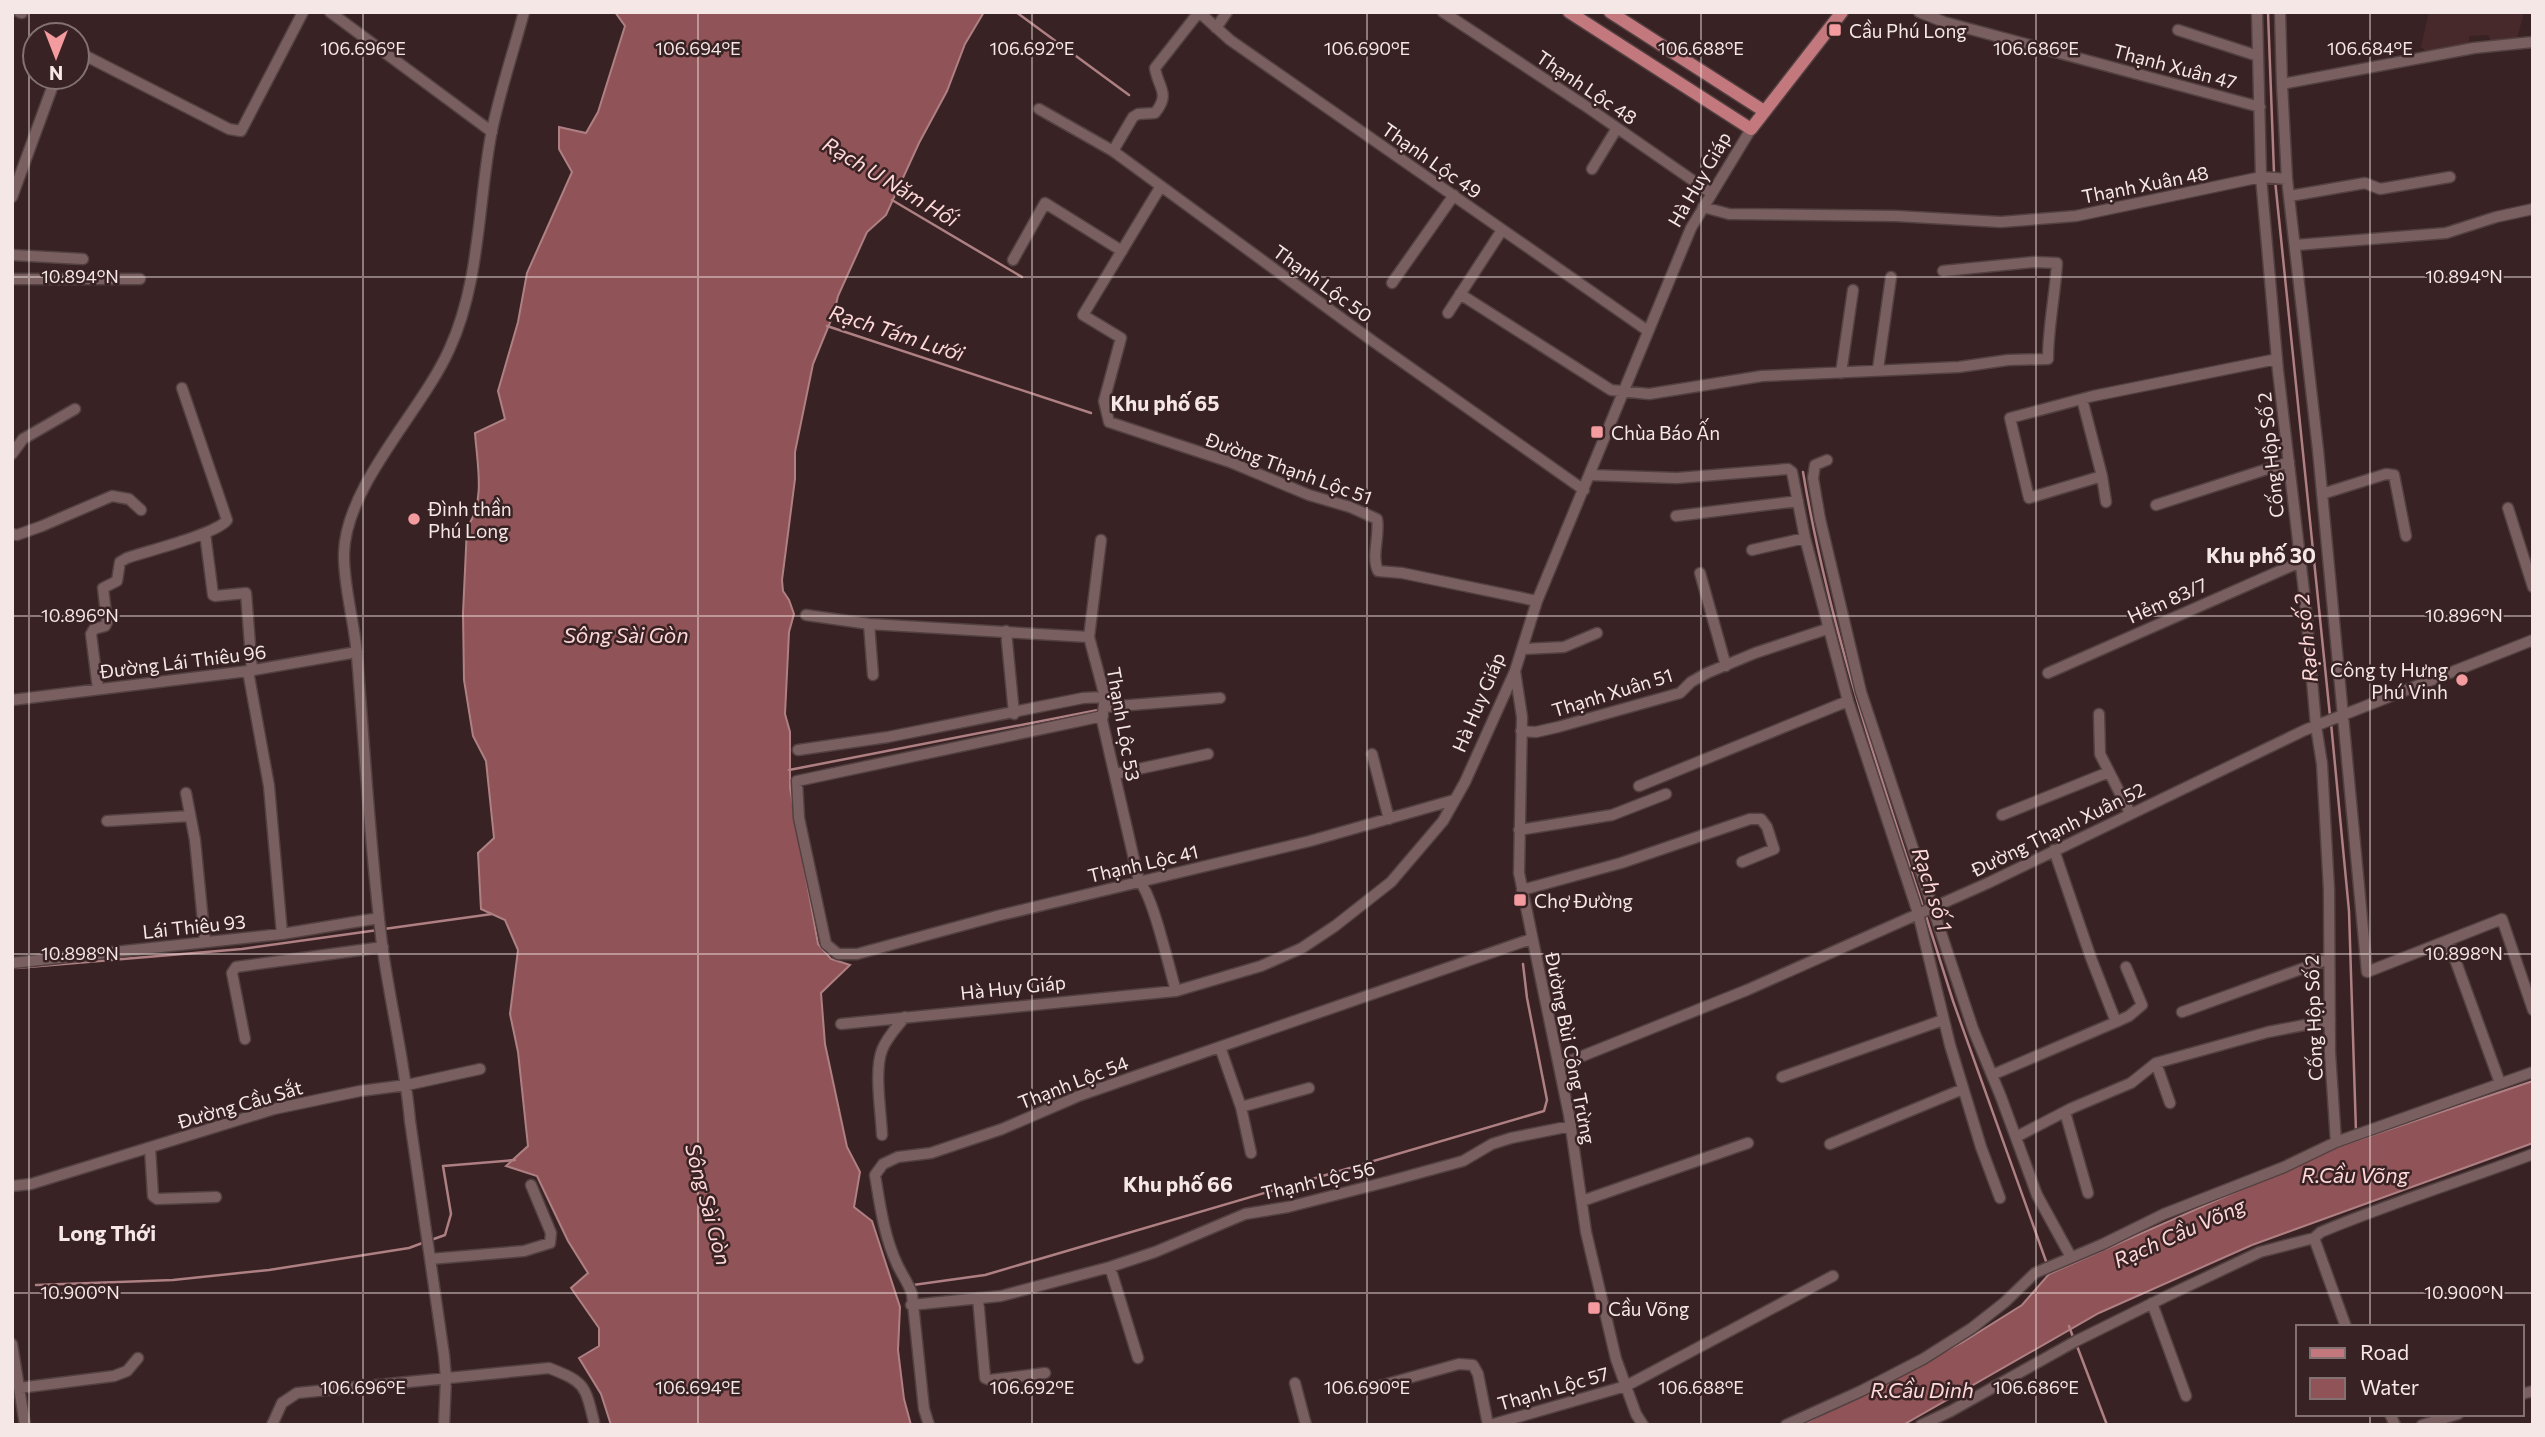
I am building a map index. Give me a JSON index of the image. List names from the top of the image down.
{
  "streets": {
    "main road": ["Hà Huy Giáp"],
    "street": [
      "Thạnh Xuân 47",
      "Thạnh Lộc 48",
      "Thạnh Lộc 49",
      "Thạnh Xuân 48",
      "Thạnh Lộc 50",
      "Cống Hộp Số 2",
      "Đường Thạnh Lộc 51",
      "Hẻm 83/7",
      "Đường Lái Thiêu 96",
      "Thạnh Xuân 51",
      "Thạnh Lộc 53",
      "Đường Thạnh Xuân 52",
      "Thạnh Lộc 41",
      "Lái Thiêu 93",
      "Đường Bùi Công Trừng",
      "Thạnh Lộc 54",
      "Đường Cầu Sắt",
      "Thạnh Lộc 56",
      "Thạnh Lộc 57"
    ]
  },
  "crossings": [
    ["Thạnh Xuân 47", "Cống Hộp Số 2"],
    ["Thạnh Lộc 48", "Hà Huy Giáp"],
    ["Thạnh Lộc 49", "Hà Huy Giáp"],
    ["Hà Huy Giáp", "Thạnh Xuân 48"],
    ["Hà Huy Giáp", "Thạnh Lộc 50"],
    ["Hà Huy Giáp", "Đường Thạnh Lộc 51"],
    ["Hà Huy Giáp", "Thạnh Lộc 53"],
    ["Hà Huy Giáp", "Thạnh Lộc 41"],
    ["Hà Huy Giáp", "Đường Bùi Công Trừng"],
    ["Thạnh Xuân 48", "Cống Hộp Số 2"],
    ["Cống Hộp Số 2", "Hẻm 83/7"],
    ["Cống Hộp Số 2", "Đường Thạnh Xuân 52"],
    ["Thạnh Xuân 51", "Đường Bùi Công Trừng"],
    ["Thạnh Lộc 53", "Thạnh Lộc 41"],
    ["Đường Thạnh Xuân 52", "Đường Bùi Công Trừng"],
    ["Đường Bùi Công Trừng", "Thạnh Lộc 54"],
    ["Đường Bùi Công Trừng", "Thạnh Lộc 56"],
    ["Đường Bùi Công Trừng", "Thạnh Lộc 57"],
    ["Thạnh Lộc 54", "Thạnh Lộc 56"]
  ],
  "districts": [
    "Khu phố 65",
    "Khu phố 30",
    "Khu phố 66",
    "Long Thới"
  ],
  "water": [
    "Rạch U Năm Hối",
    "Rạch Tám Lưới",
    "Sông Sài Gòn",
    "Rạch số 2",
    "Rạch số 1",
    "R.Cầu Võng",
    "Rạch Cầu Võng",
    "R.Cầu Dinh"
  ],
  "places": {
    "transit": [
      "Cầu Phú Long",
      "Chùa Báo Ấn",
      "Chợ Đường",
      "Cầu Võng"
    ],
    "other": ["Đình thần Phú Long", "Công ty Hưng Phú Vinh"]
  },
  "legend": ["Road", "Water"],
  "north": "bottom",
  "coordinates": [
    "106.696°E",
    "106.694°E",
    "106.692°E",
    "106.690°E",
    "106.688°E",
    "106.686°E",
    "106.684°E",
    "10.894°N",
    "10.896°N",
    "10.898°N",
    "10.900°N"
  ]
}
